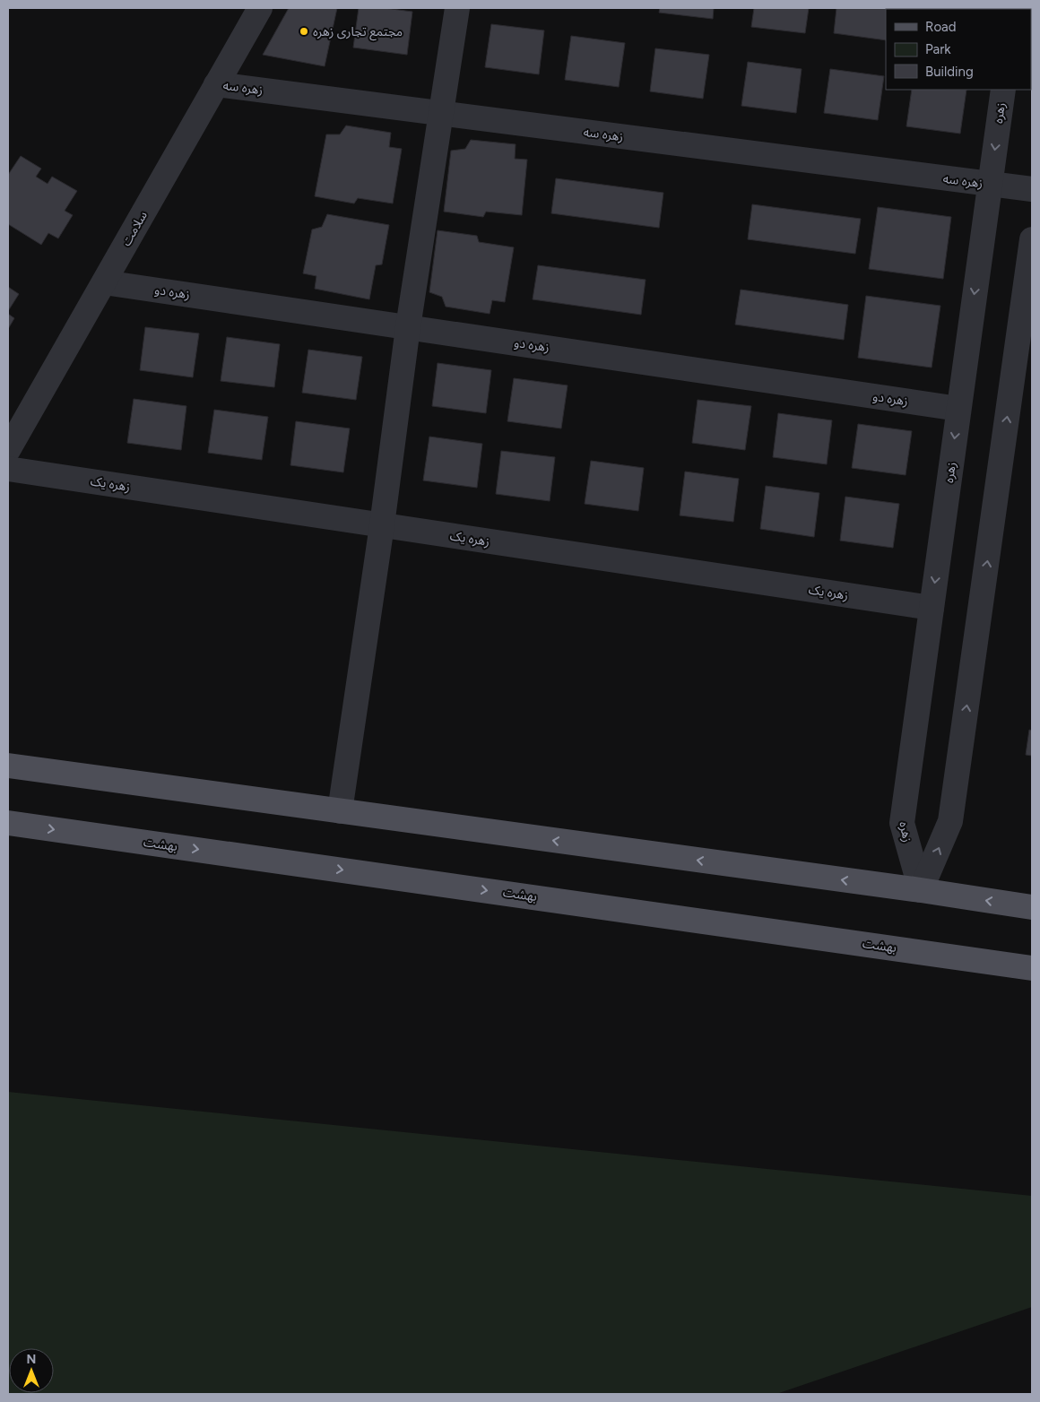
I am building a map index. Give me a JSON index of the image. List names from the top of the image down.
{
  "streets": {
    "main road": ["بهشت"],
    "street": [
      "زهره سه",
      "زهره",
      "سلامت",
      "زهره دو",
      "زهره یک"
    ]
  },
  "crossings": [
    ["زهره سه", "زهره"],
    ["زهره سه", "سلامت"],
    ["زهره", "زهره دو"],
    ["زهره", "زهره یک"],
    ["سلامت", "زهره دو"]
  ],
  "places": ["مجتمع تجاری زهره"],
  "legend": ["Road", "Park", "Building"],
  "north": "top"
}
